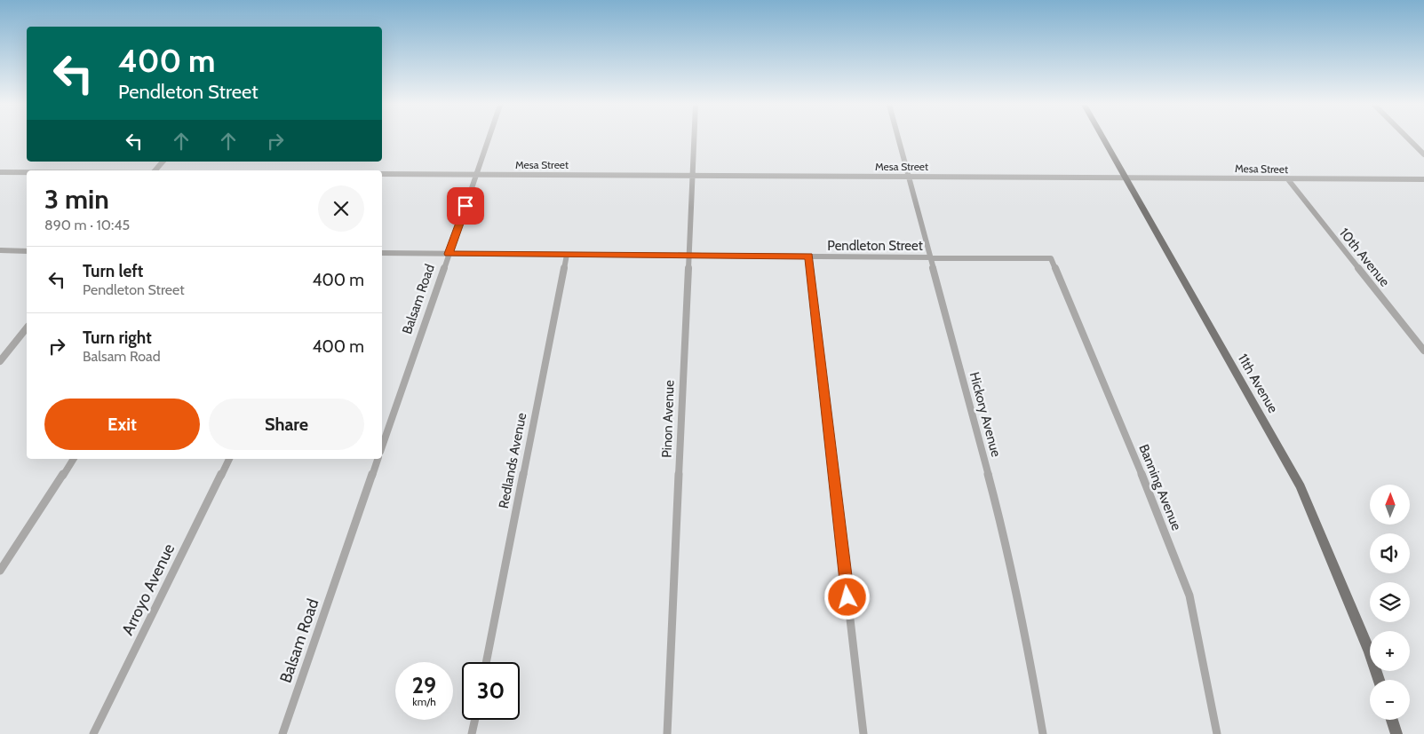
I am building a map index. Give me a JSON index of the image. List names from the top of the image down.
{
  "streets": {
    "main road": ["11th Avenue"],
    "street": [
      "Mesa Street",
      "Pendleton Street",
      "10th Avenue",
      "Balsam Road",
      "Hickory Avenue",
      "Pinon Avenue",
      "Redlands Avenue",
      "Banning Avenue",
      "Arroyo Avenue"
    ]
  },
  "crossings": [
    ["Mesa Street", "10th Avenue"],
    ["Mesa Street", "Balsam Road"],
    ["Mesa Street", "11th Avenue"],
    ["Mesa Street", "Hickory Avenue"],
    ["Mesa Street", "Pinon Avenue"],
    ["Pendleton Street", "Balsam Road"],
    ["Pendleton Street", "Hickory Avenue"],
    ["Pendleton Street", "Pinon Avenue"],
    ["Pendleton Street", "Redlands Avenue"],
    ["Pendleton Street", "Banning Avenue"]
  ],
  "north": "top",
  "page": {
    "turn": ["400 m", "Pendleton Street"],
    "heading": ["3 min", "890 m · 10:45"],
    "list": [
      {
        "name": "Turn left",
        "note": "Pendleton Street",
        "value": "400 m"
      },
      {
        "name": "Turn right",
        "note": "Balsam Road",
        "value": "400 m"
      }
    ],
    "buttons": ["Exit", "Share"],
    "map_buttons": ["+", "−"],
    "speed": "29 km/h",
    "limit": "30"
  }
}
